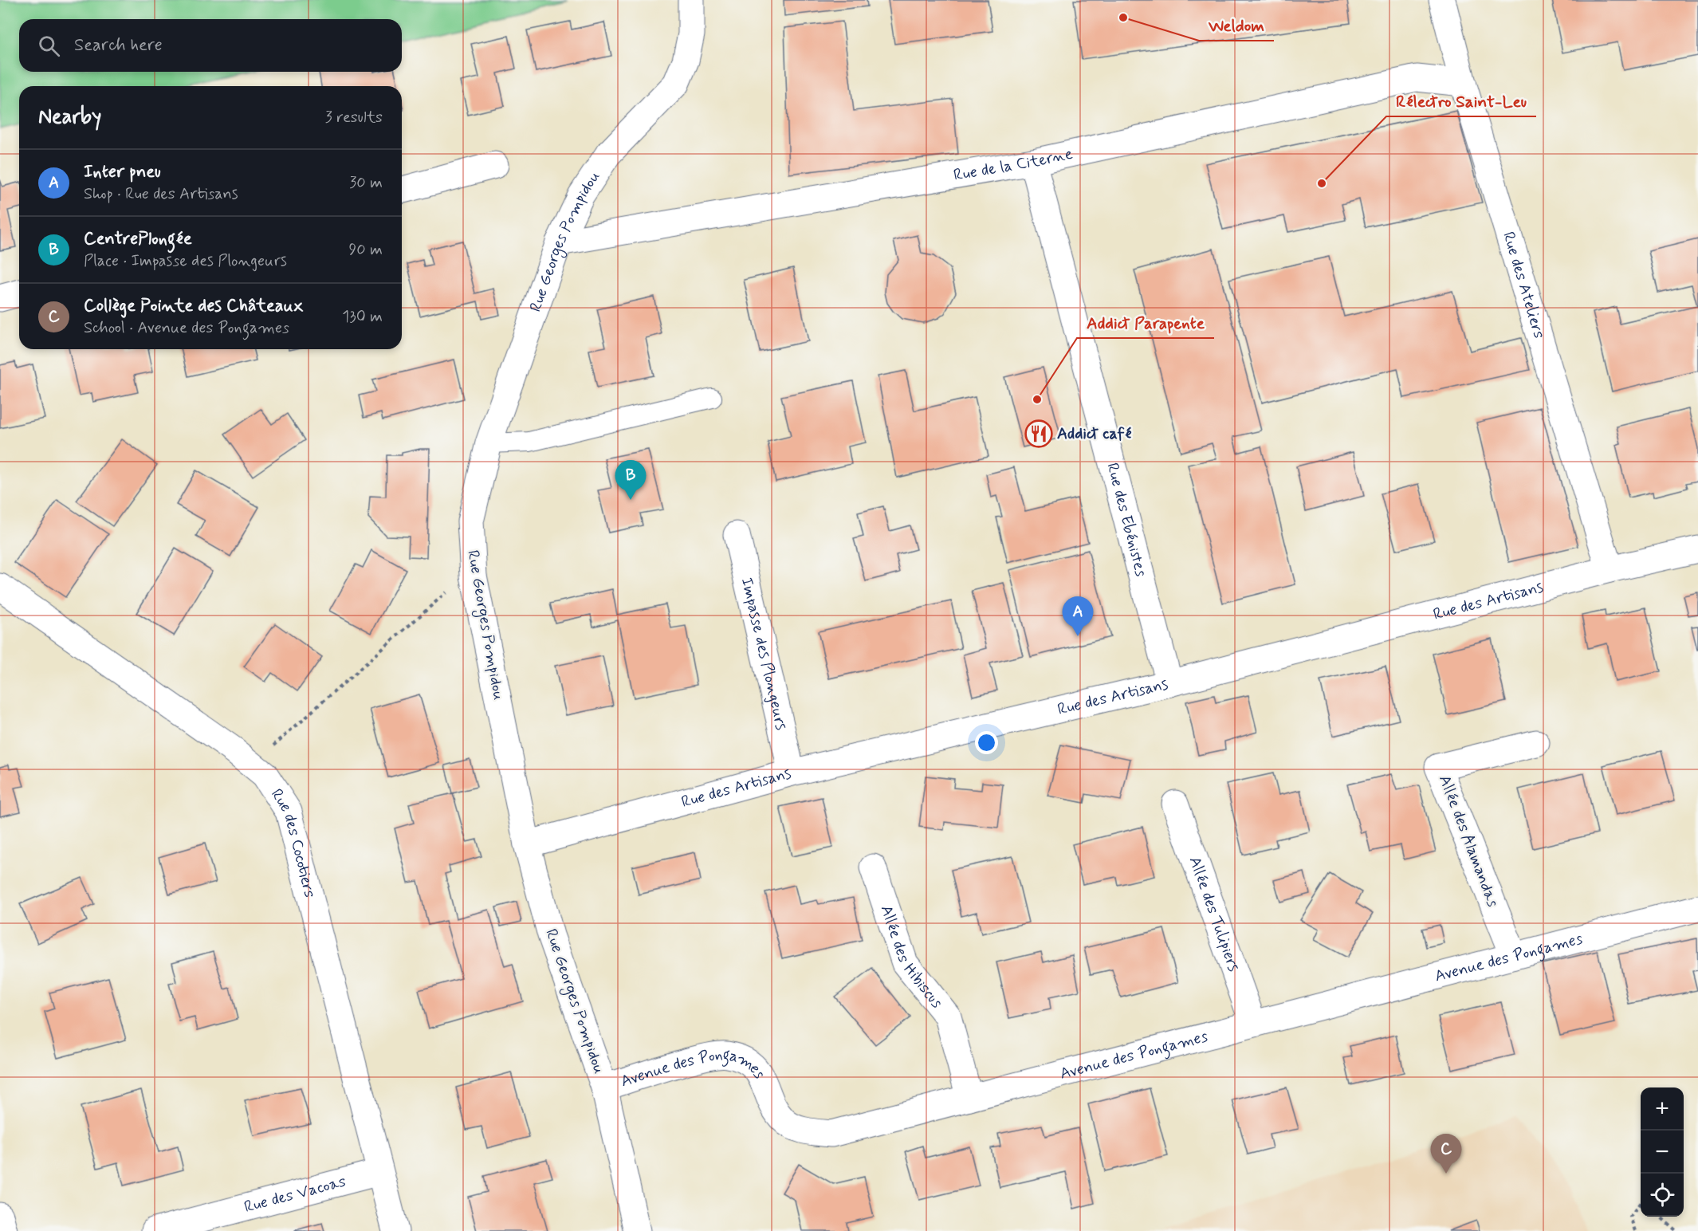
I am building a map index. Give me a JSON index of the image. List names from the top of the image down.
{
  "streets": {
    "street": [
      "Rue de la Citerne",
      "Rue Georges Pompidou",
      "Rue des Ateliers",
      "Rue des Ebénistes",
      "Rue des Artisans",
      "Impasse des Plongeurs",
      "Allée des Alamandas",
      "Rue des Cocotiers",
      "Allée des Tulipiers",
      "Allée des Hibiscus",
      "Avenue des Pongames",
      "Rue des Vacoas"
    ]
  },
  "crossings": [
    ["Rue de la Citerne", "Rue Georges Pompidou"],
    ["Rue de la Citerne", "Rue des Ateliers"],
    ["Rue de la Citerne", "Rue des Ebénistes"],
    ["Rue Georges Pompidou", "Rue des Artisans"],
    ["Rue Georges Pompidou", "Avenue des Pongames"],
    ["Rue des Ateliers", "Rue des Artisans"],
    ["Rue des Ebénistes", "Rue des Artisans"],
    ["Rue des Artisans", "Impasse des Plongeurs"],
    ["Allée des Alamandas", "Avenue des Pongames"],
    ["Rue des Cocotiers", "Rue des Vacoas"],
    ["Allée des Tulipiers", "Avenue des Pongames"],
    ["Allée des Hibiscus", "Avenue des Pongames"]
  ],
  "places": {
    "other": ["Weldom", "Rélectro Saint-Leu", "Addict Parapente"],
    "restaurant": ["Addict café"]
  },
  "page": {
    "search": "Search here",
    "heading": ["Nearby", "3 results"],
    "list": [
      {
        "mark": "A",
        "name": "Inter pneu",
        "note": "Shop · Rue des Artisans",
        "value": "30 m"
      },
      {
        "mark": "B",
        "name": "CentrePlongée",
        "note": "Place · Impasse des Plongeurs",
        "value": "90 m"
      },
      {
        "mark": "C",
        "name": "Collège Pointe des Châteaux",
        "note": "School · Avenue des Pongames",
        "value": "130 m"
      }
    ],
    "pins": ["B", "A", "C"],
    "map_buttons": ["+", "−"]
  }
}
